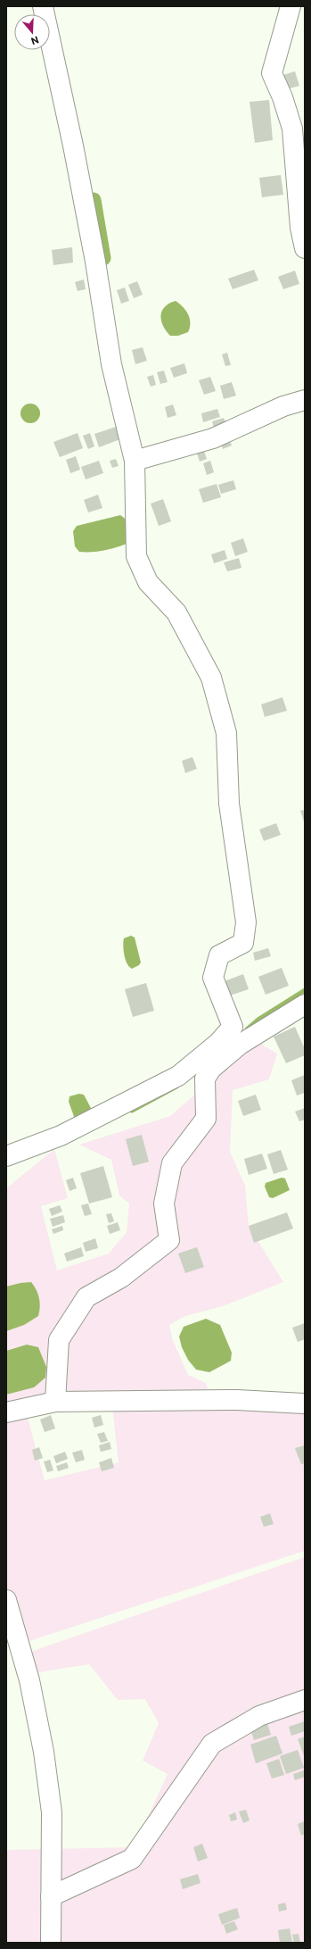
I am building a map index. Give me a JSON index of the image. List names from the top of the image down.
{
  "north": "bottom"
}
